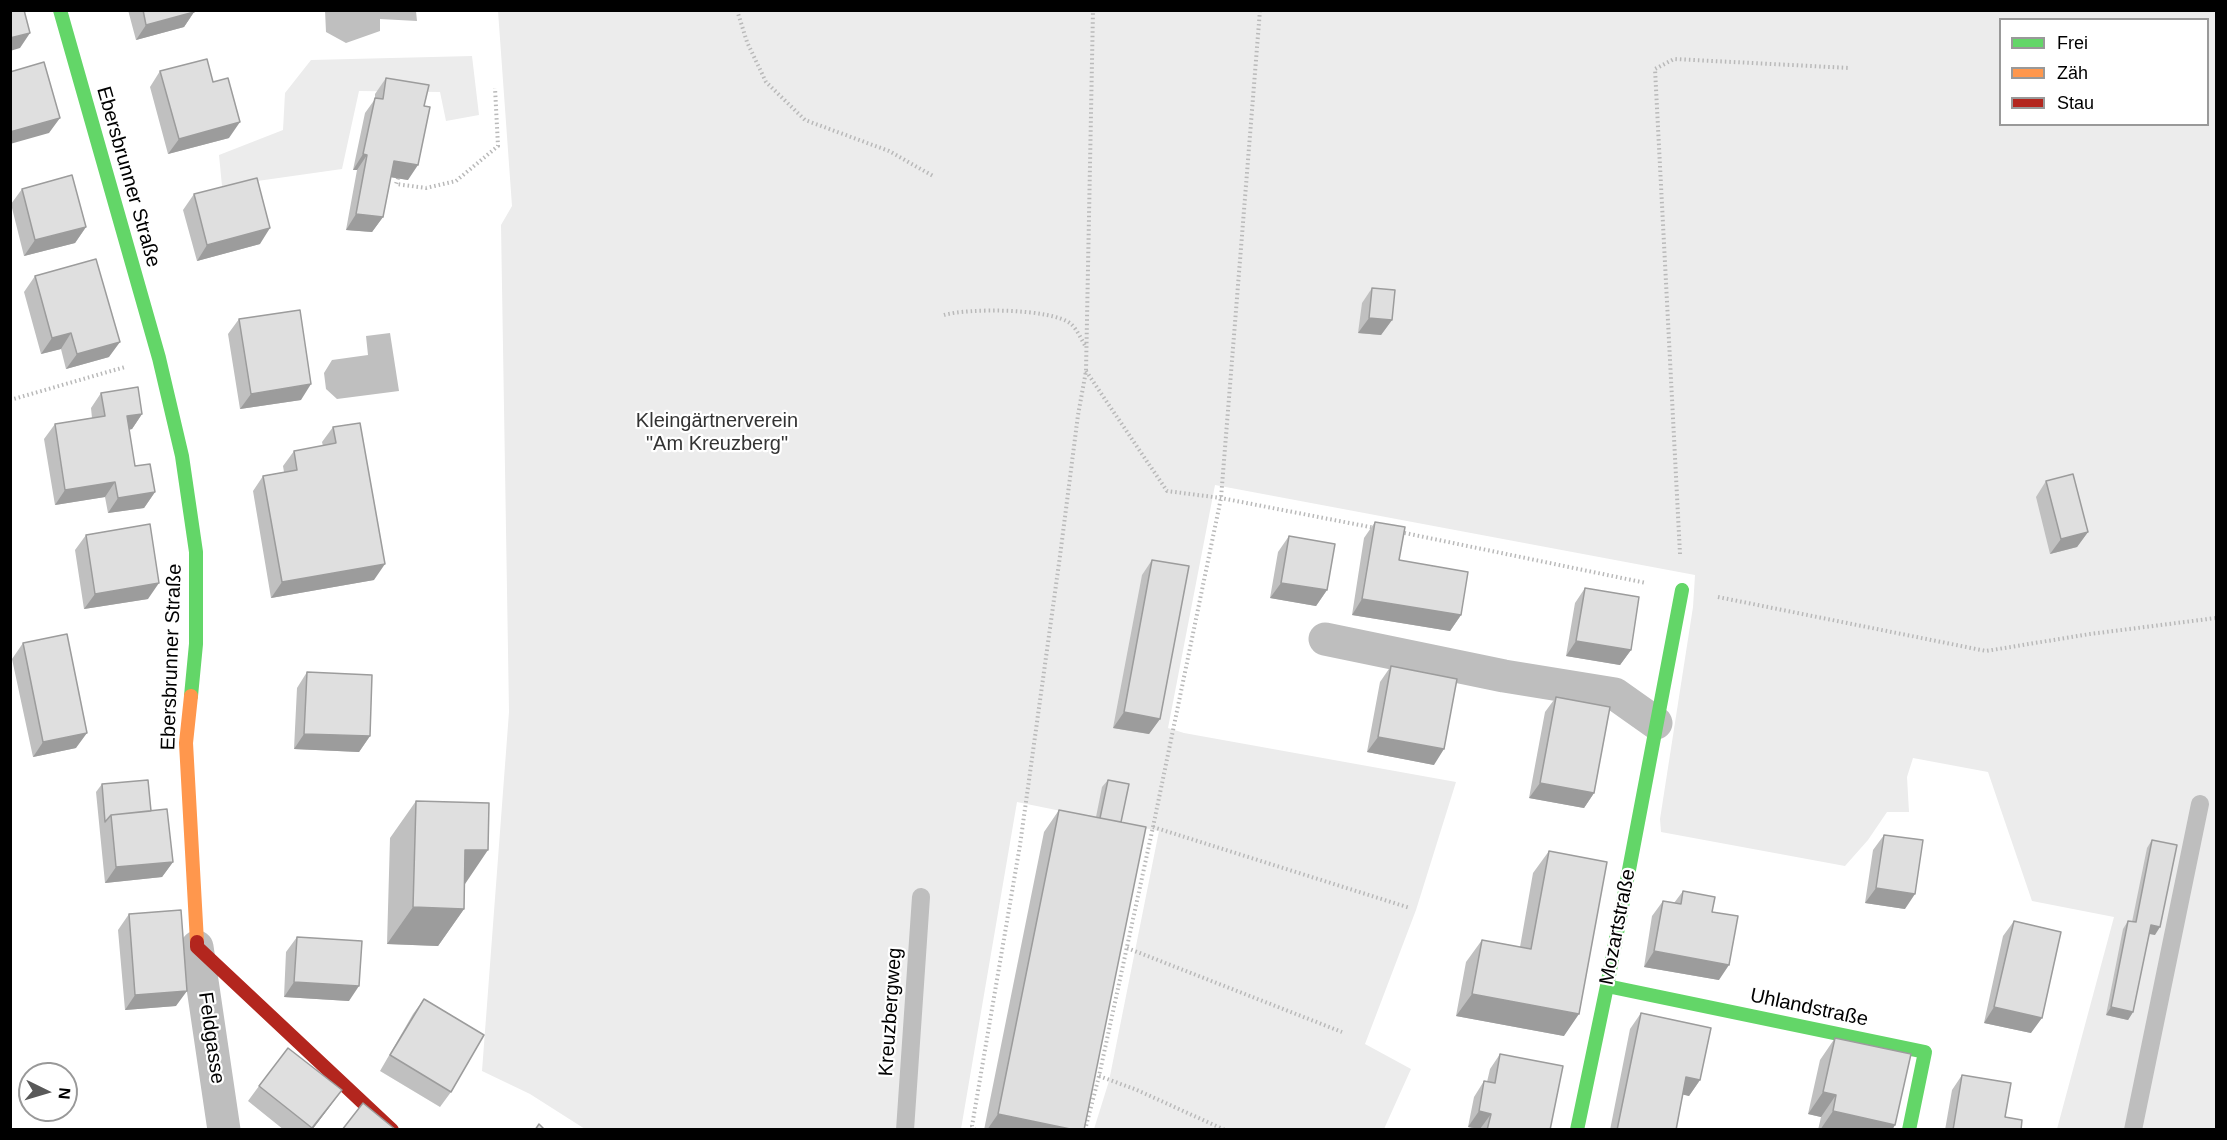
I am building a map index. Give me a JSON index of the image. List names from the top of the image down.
{
  "streets": {
    "street": [
      "Ebersbrunner Straße",
      "Mozartstraße",
      "Uhlandstraße",
      "Feldgasse"
    ],
    "lane": ["Kreuzbergweg"]
  },
  "crossings": [
    ["Ebersbrunner Straße", "Feldgasse"],
    ["Mozartstraße", "Uhlandstraße"]
  ],
  "parks": ["Kleingärtnerverein \"Am Kreuzberg\""],
  "legend": ["Frei", "Zäh", "Stau"],
  "north": "right"
}
